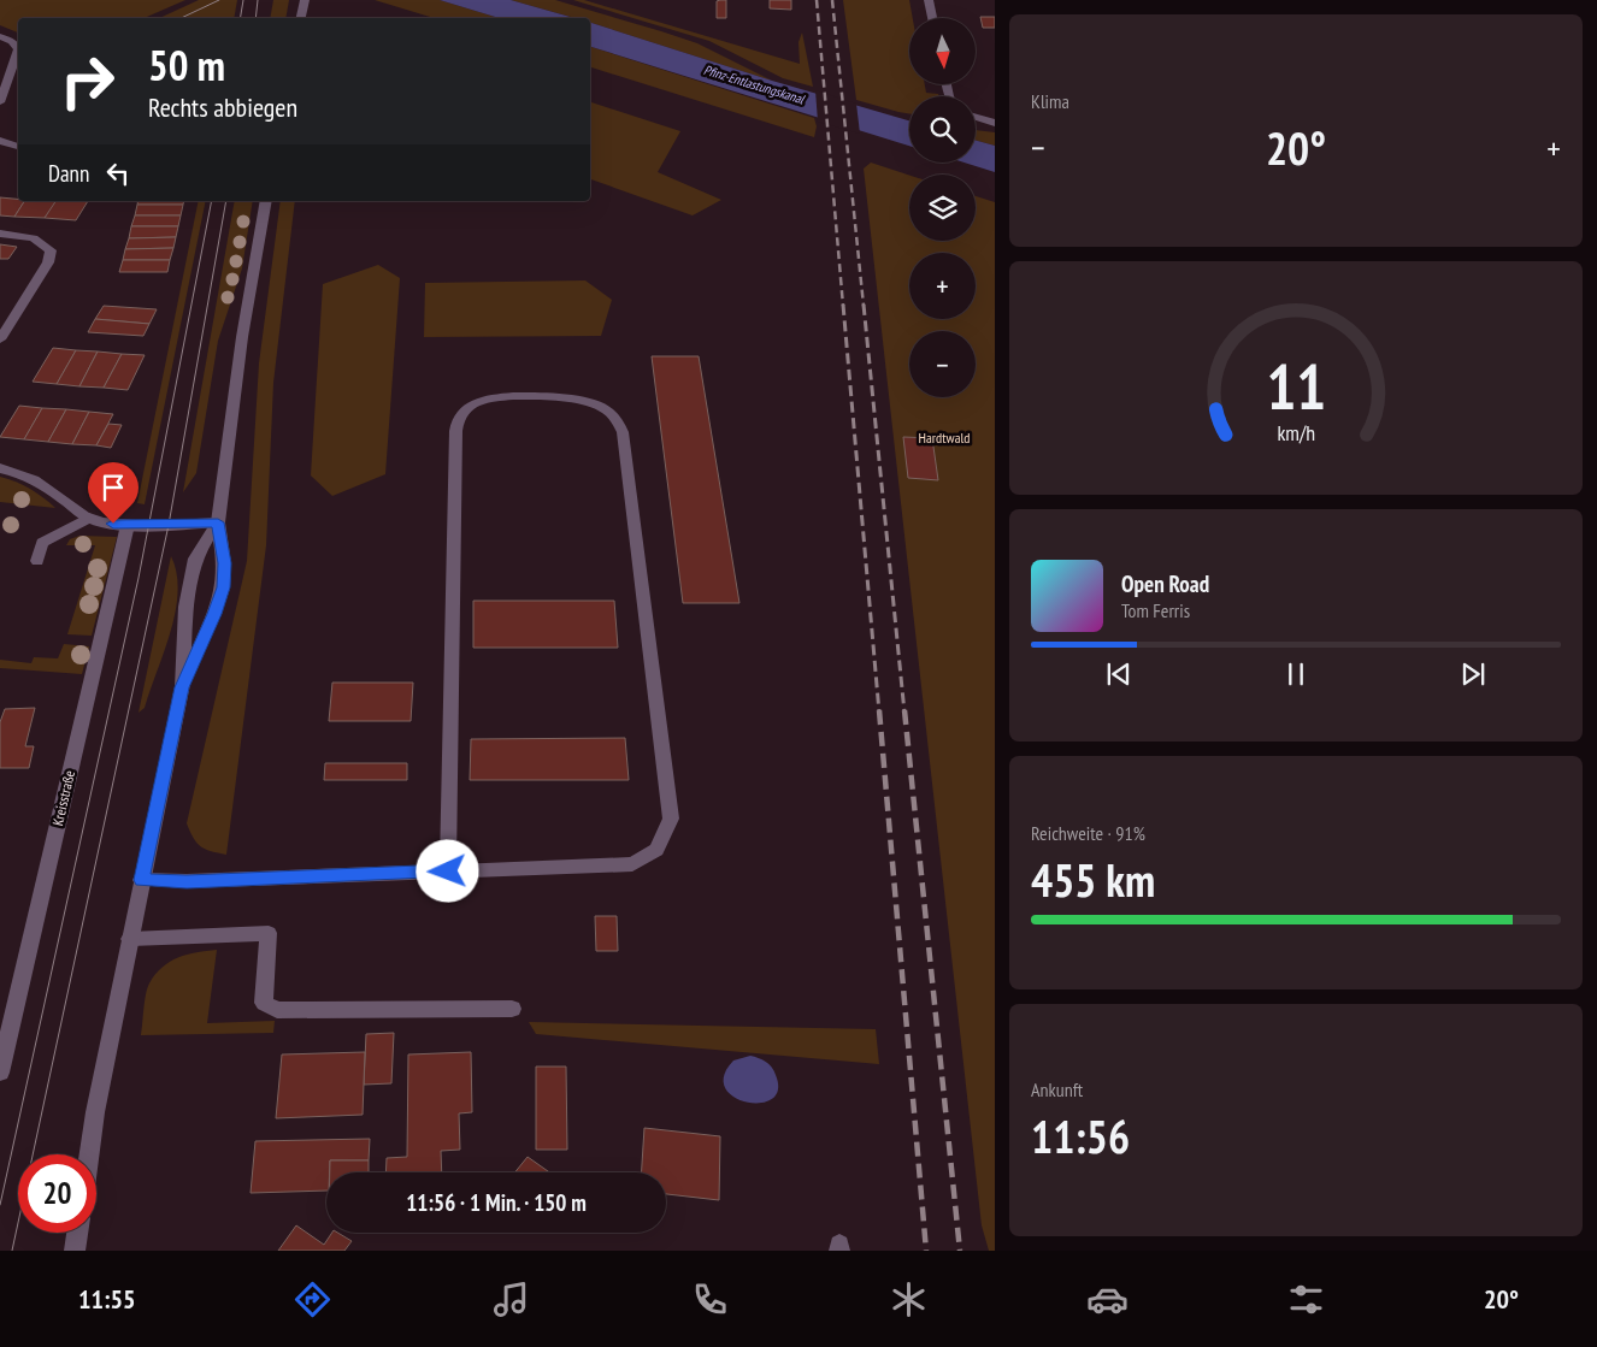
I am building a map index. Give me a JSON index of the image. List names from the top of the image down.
{
  "streets": {
    "street": ["Kreisstraße"]
  },
  "water": ["Pfinz-Entlastungskanal"],
  "parks": ["Hardtwald"],
  "north": "bottom",
  "page": {
    "tile": [
      "Klima",
      ["Reichweite · 91%", "455 km"],
      ["Ankunft", "11:56"]
    ],
    "map_buttons": ["+", "−"],
    "turn": ["50 m", "Rechts abbiegen"],
    "heat": ["−", "20°", "+"],
    "then": "Dann",
    "song": ["Open Road", "Tom Ferris"],
    "limit": "20",
    "trip": "11:56 · 1 Min. · 150 m",
    "tabs": ["11:55", "20°"],
    "gauge": ["11", "km/h"]
  }
}
